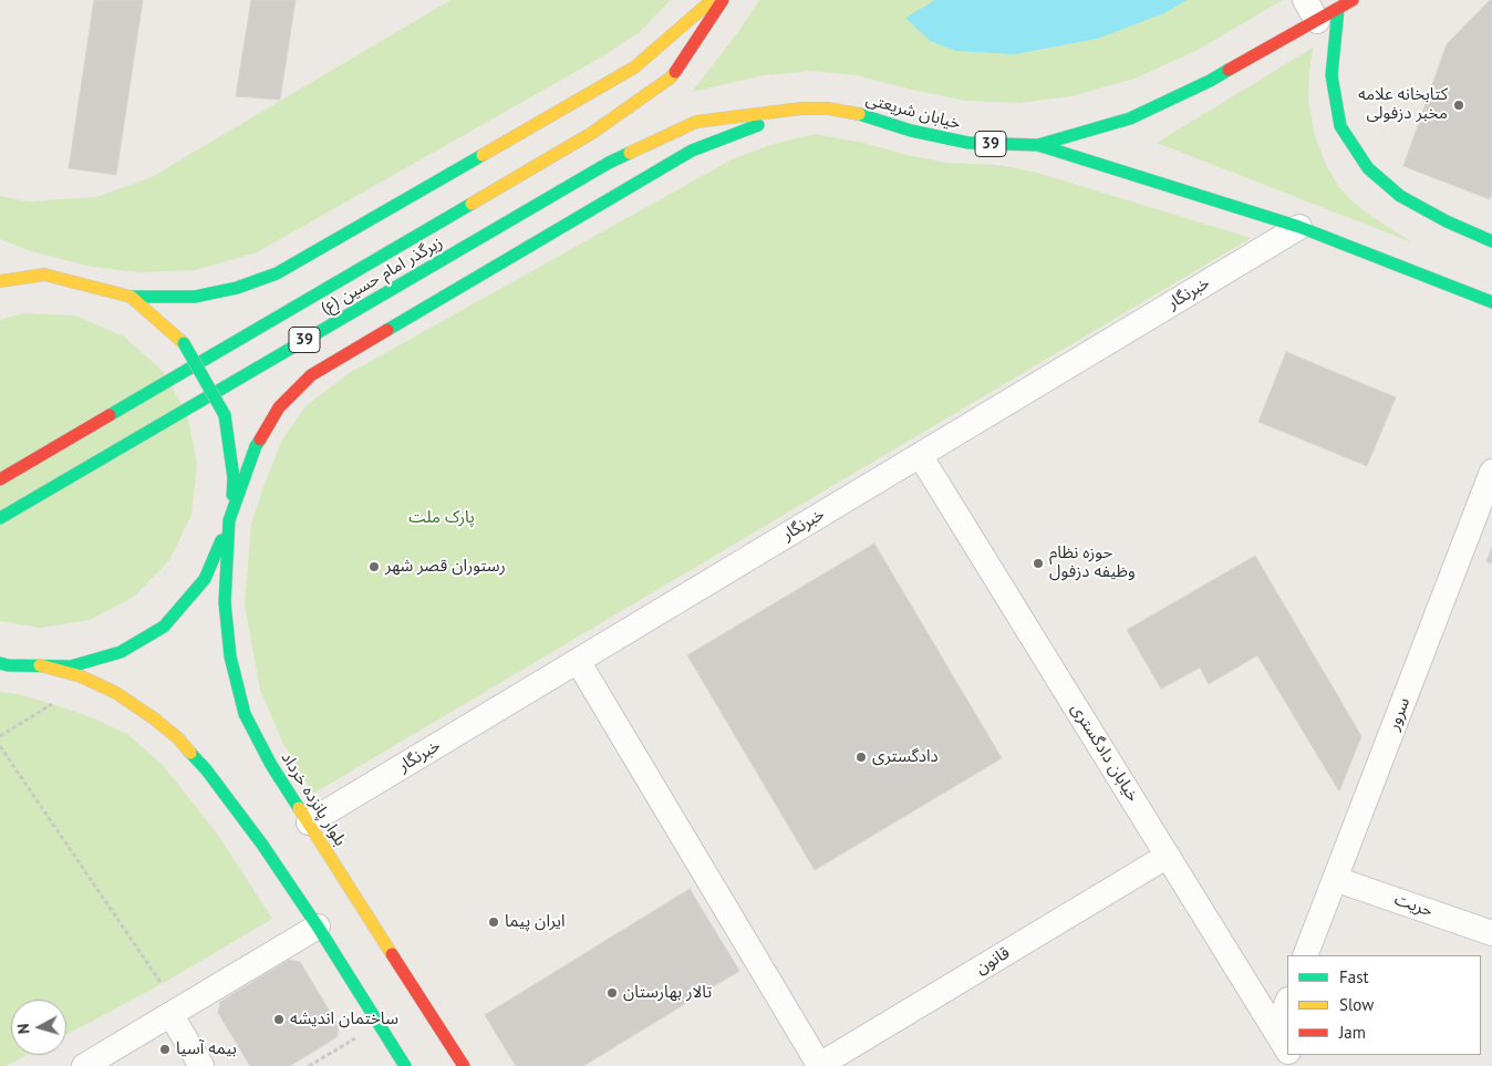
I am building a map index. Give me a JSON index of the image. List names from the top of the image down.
{
  "streets": {
    "main road": [
      "خیابان شریعتی",
      "39",
      "زیرگذر امام حسین (ع)",
      "بلوار پانزده خرداد"
    ],
    "street": [
      "خبرنگار",
      "سرور",
      "خیابان دادگستری",
      "حریت",
      "قانون"
    ]
  },
  "crossings": [
    ["خیابان شریعتی", "زیرگذر امام حسین (ع)"],
    ["خبرنگار", "خیابان دادگستری"],
    ["خبرنگار", "بلوار پانزده خرداد"],
    ["سرور", "حریت"],
    ["خیابان دادگستری", "قانون"]
  ],
  "parks": ["پارک ملت"],
  "places": [
    "کتابخانه علامه مخبر دزفولی",
    "حوزه نظام وظیفه دزفول",
    "رستوران قصر شهر",
    "دادگستری",
    "ایران پیما",
    "تالار بهارستان",
    "ساختمان اندیشه",
    "بیمه آسیا"
  ],
  "legend": ["Fast", "Slow", "Jam"],
  "north": "left"
}
